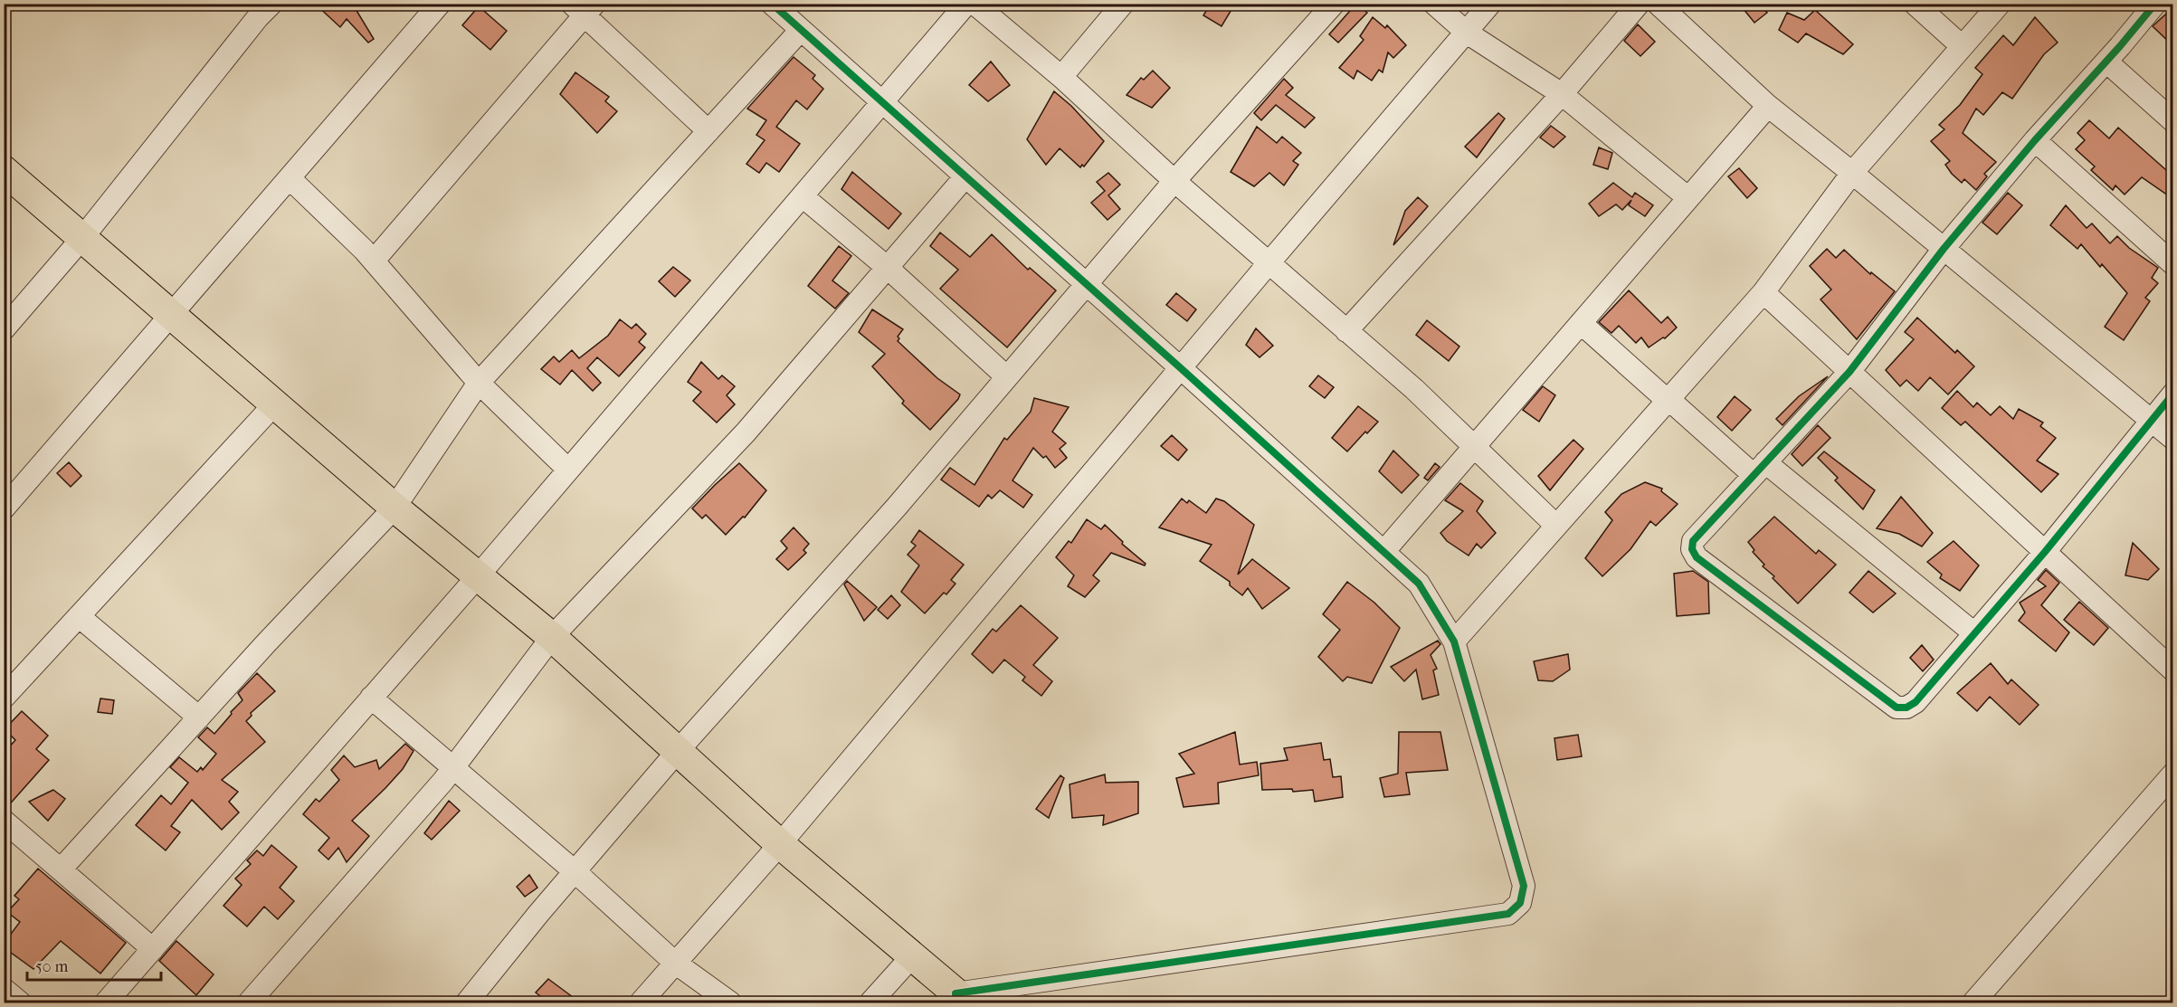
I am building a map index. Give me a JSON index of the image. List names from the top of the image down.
{
  "scale_bar": "50 m"
}
